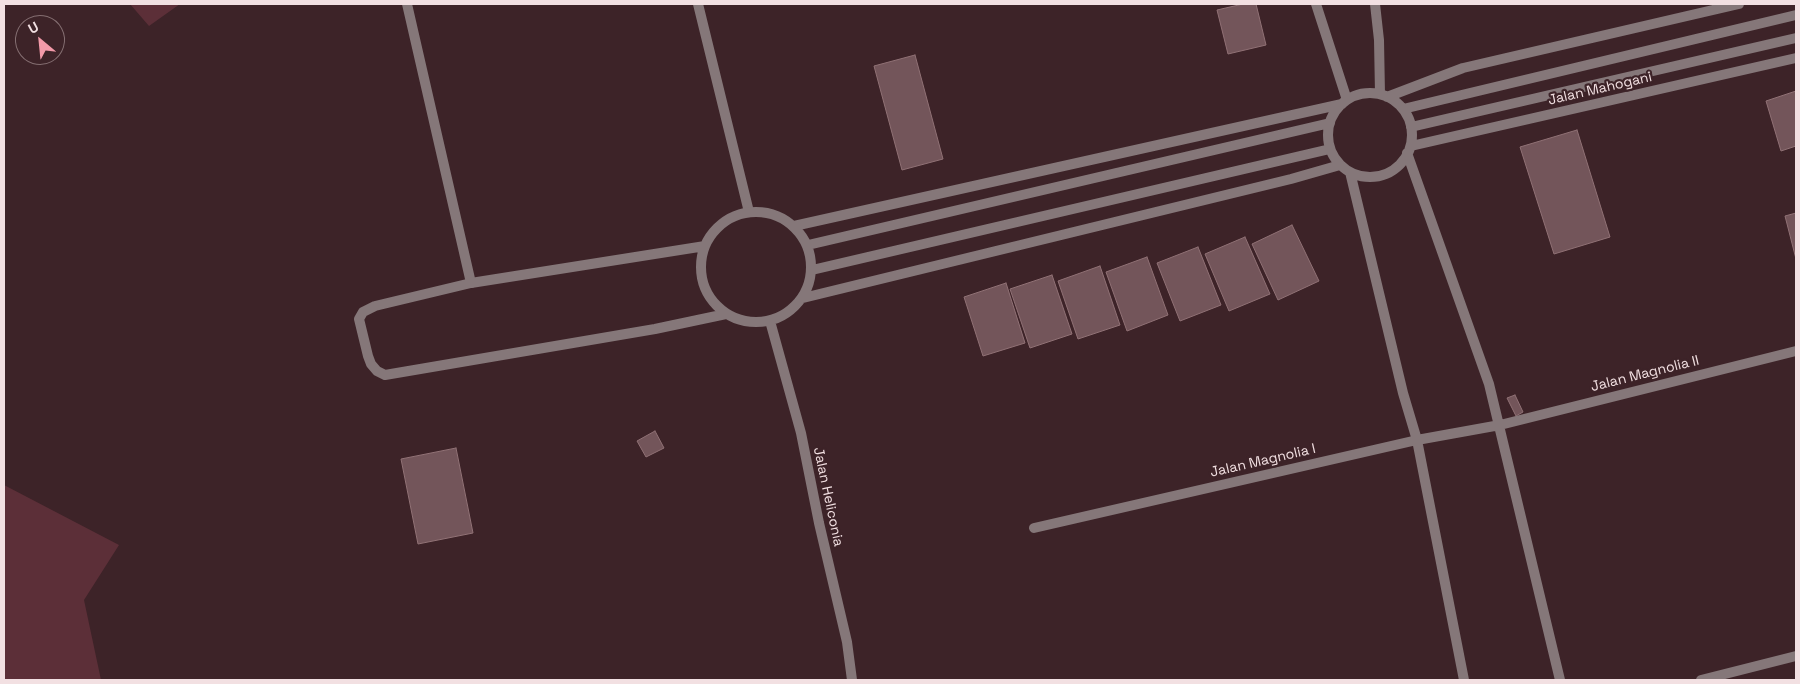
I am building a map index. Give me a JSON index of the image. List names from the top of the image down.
{
  "streets": {
    "street": [
      "Jalan Mahogani",
      "Jalan Magnolia II",
      "Jalan Magnolia I",
      "Jalan Heliconia"
    ]
  },
  "crossings": [
    ["Jalan Magnolia II", "Jalan Magnolia I"]
  ],
  "north": "top left"
}
